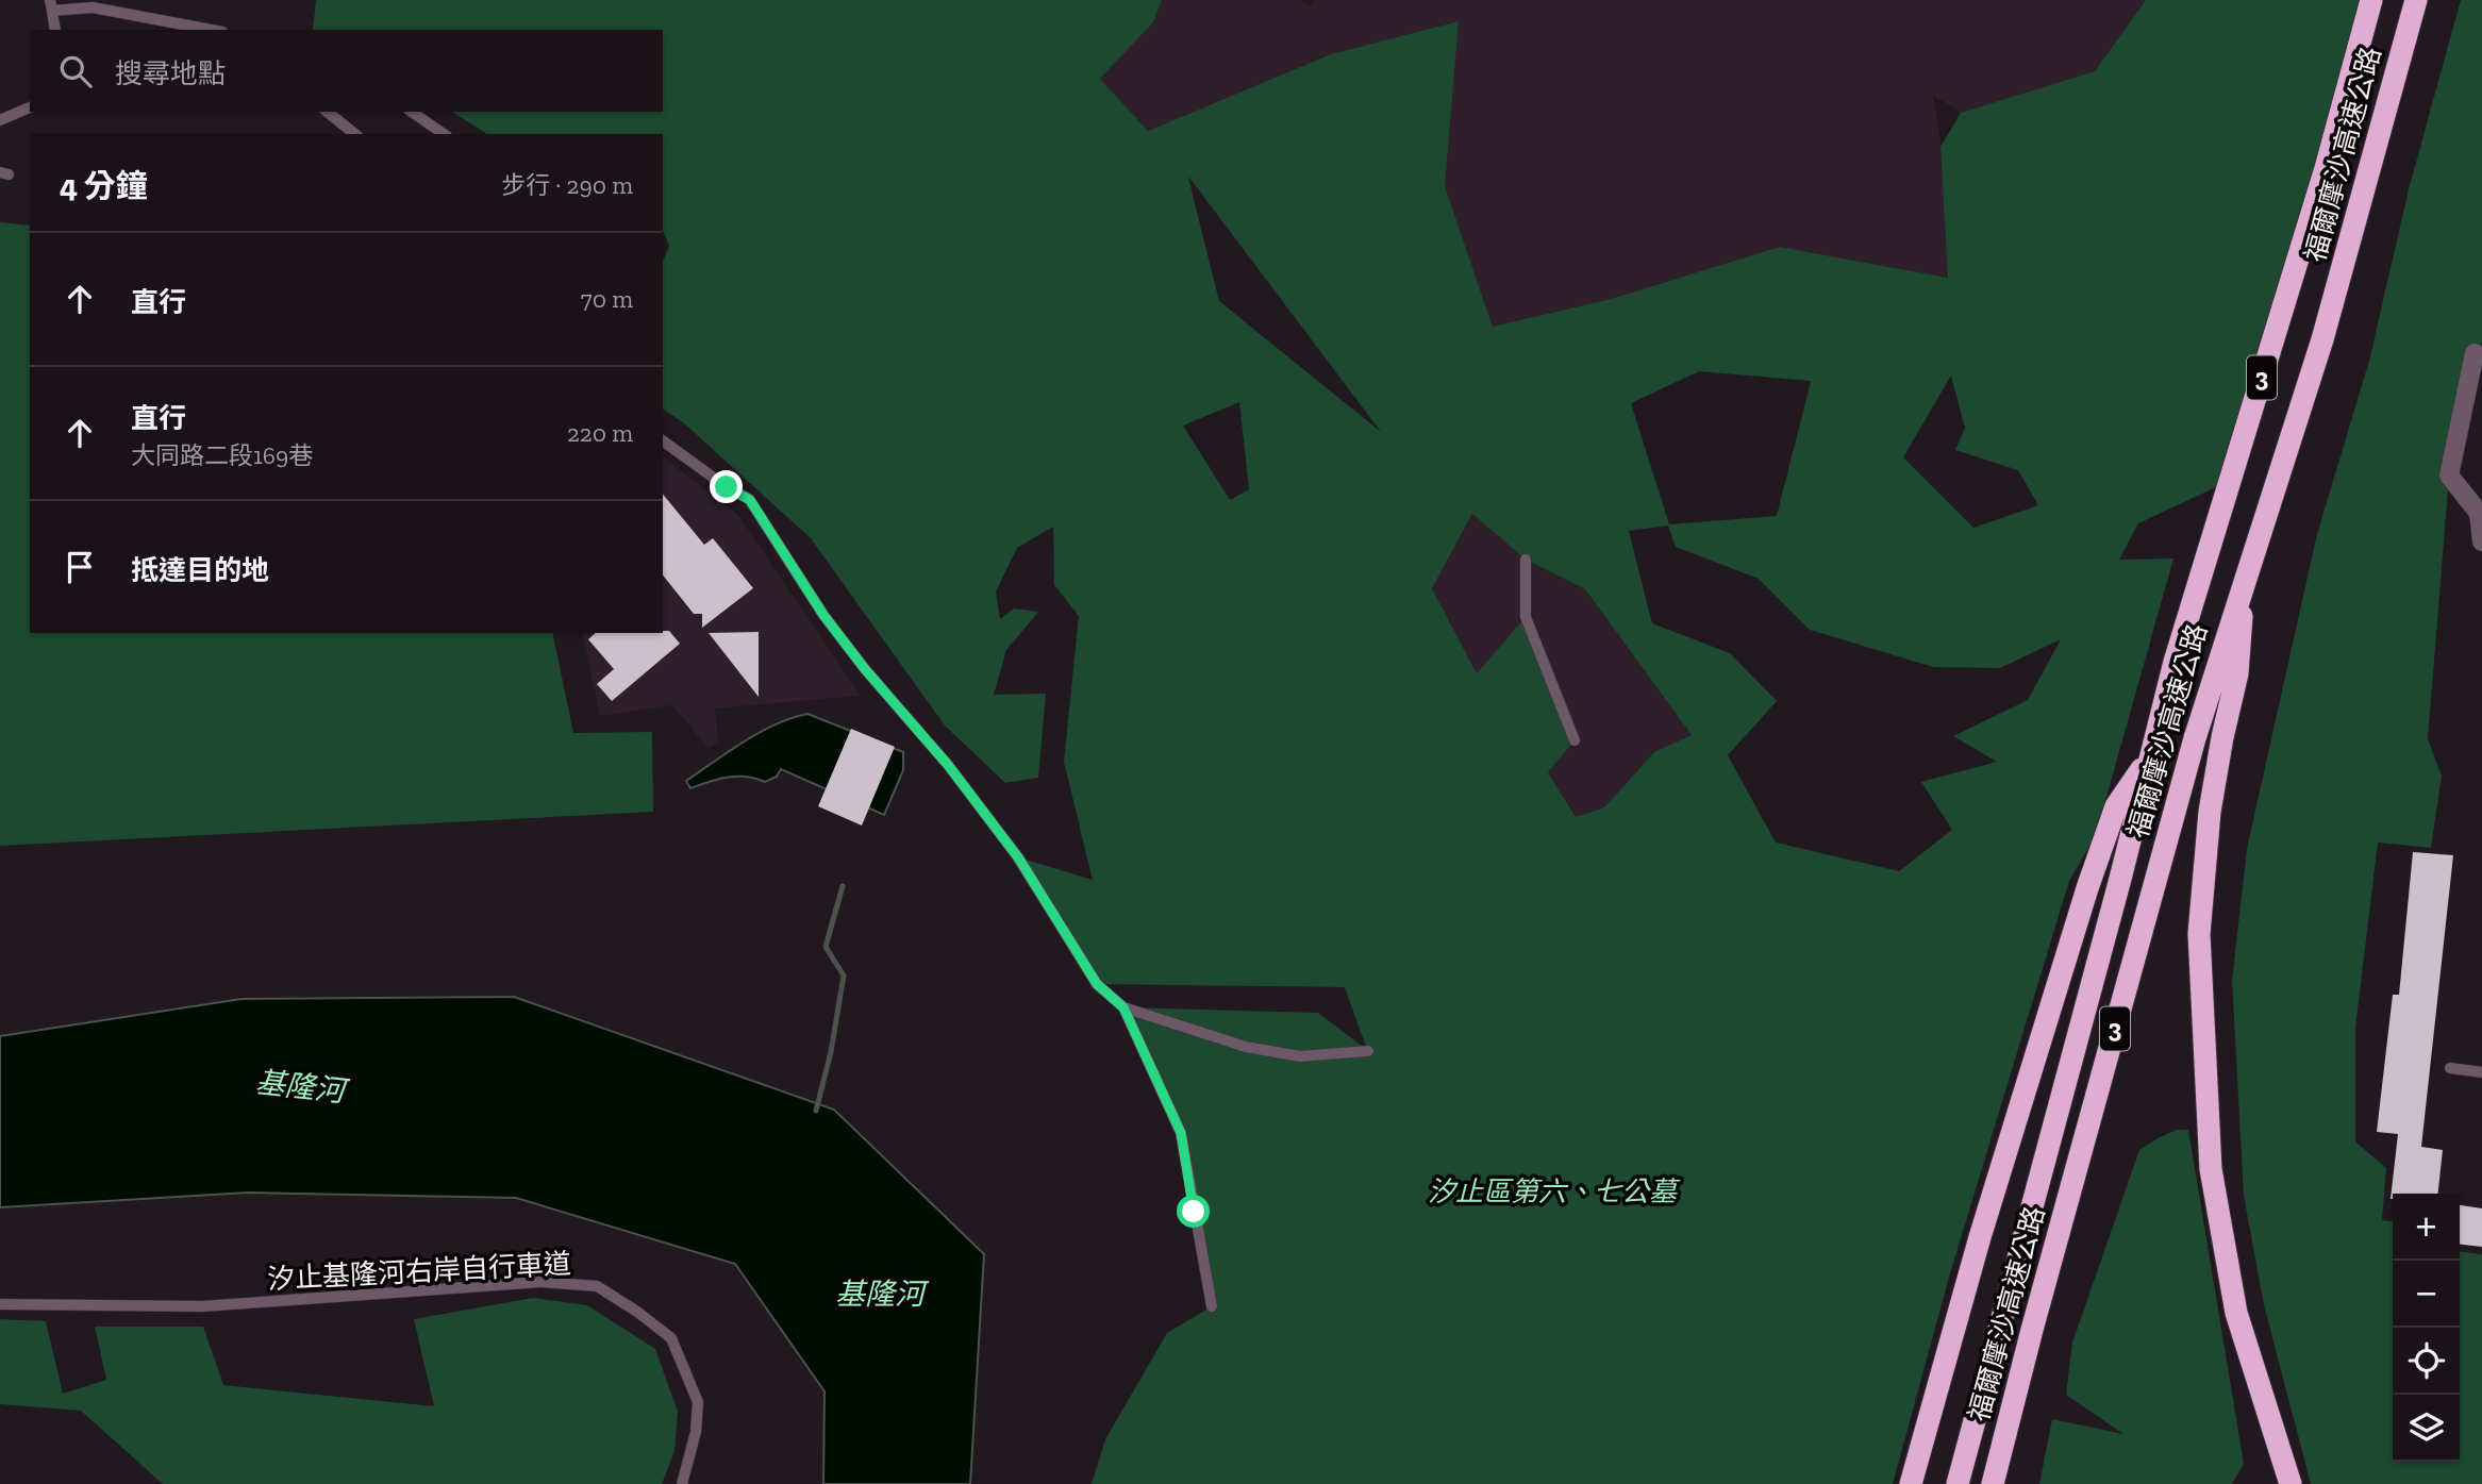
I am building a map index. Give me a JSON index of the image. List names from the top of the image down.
{
  "streets": {
    "highway": ["福爾摩沙高速公路", "3"],
    "lane": ["汐止基隆河右岸自行車道"]
  },
  "water": ["基隆河"],
  "parks": ["汐止區第六、七公墓"],
  "page": {
    "search": "搜尋地點",
    "heading": ["4 分鐘", "步行 · 290 m"],
    "list": [
      ["直行", "70 m"],
      ["直行", "大同路二段169巷", "220 m"],
      "抵達目的地"
    ],
    "map_buttons": ["+", "−"]
  }
}
